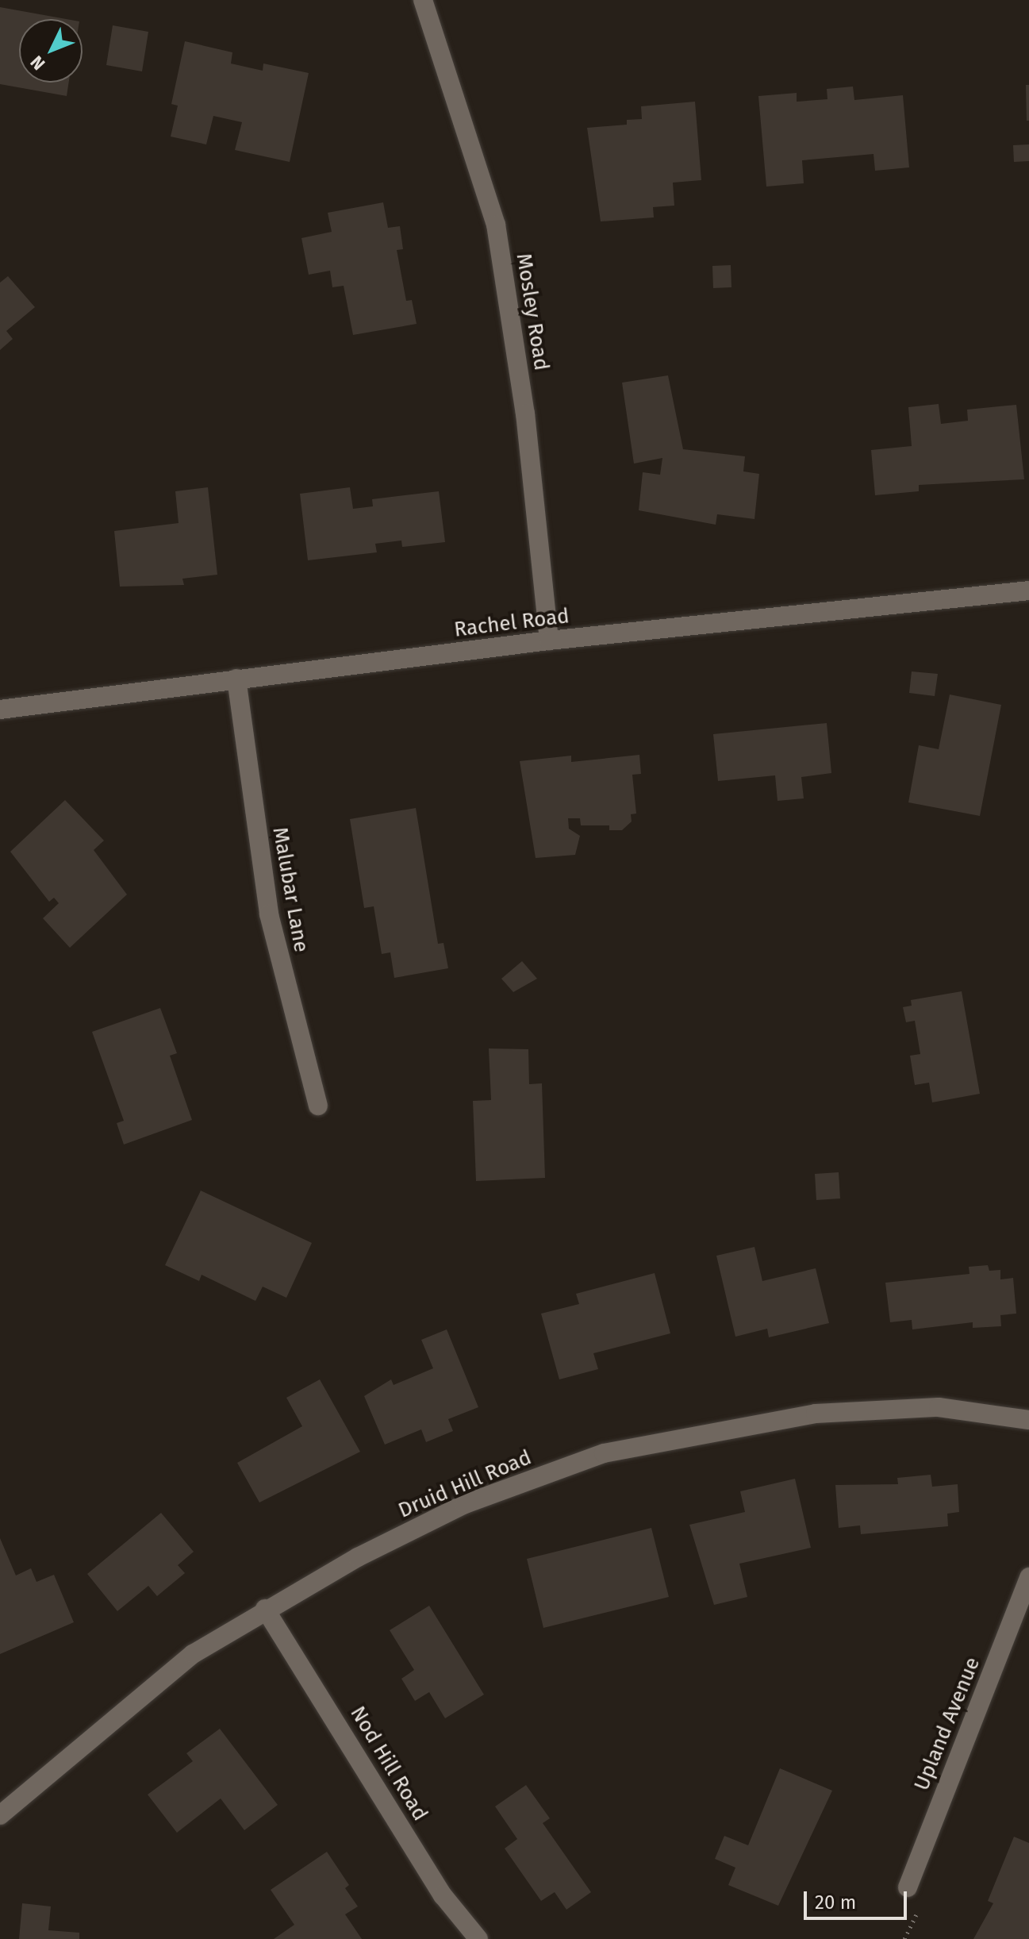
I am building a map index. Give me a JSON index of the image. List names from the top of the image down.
{
  "streets": {
    "street": [
      "Mosley Road",
      "Rachel Road",
      "Malubar Lane",
      "Druid Hill Road",
      "Upland Avenue",
      "Nod Hill Road"
    ]
  },
  "crossings": [
    ["Mosley Road", "Rachel Road"],
    ["Rachel Road", "Malubar Lane"],
    ["Druid Hill Road", "Nod Hill Road"]
  ],
  "scale_bar": "20 m",
  "north": "bottom left"
}
